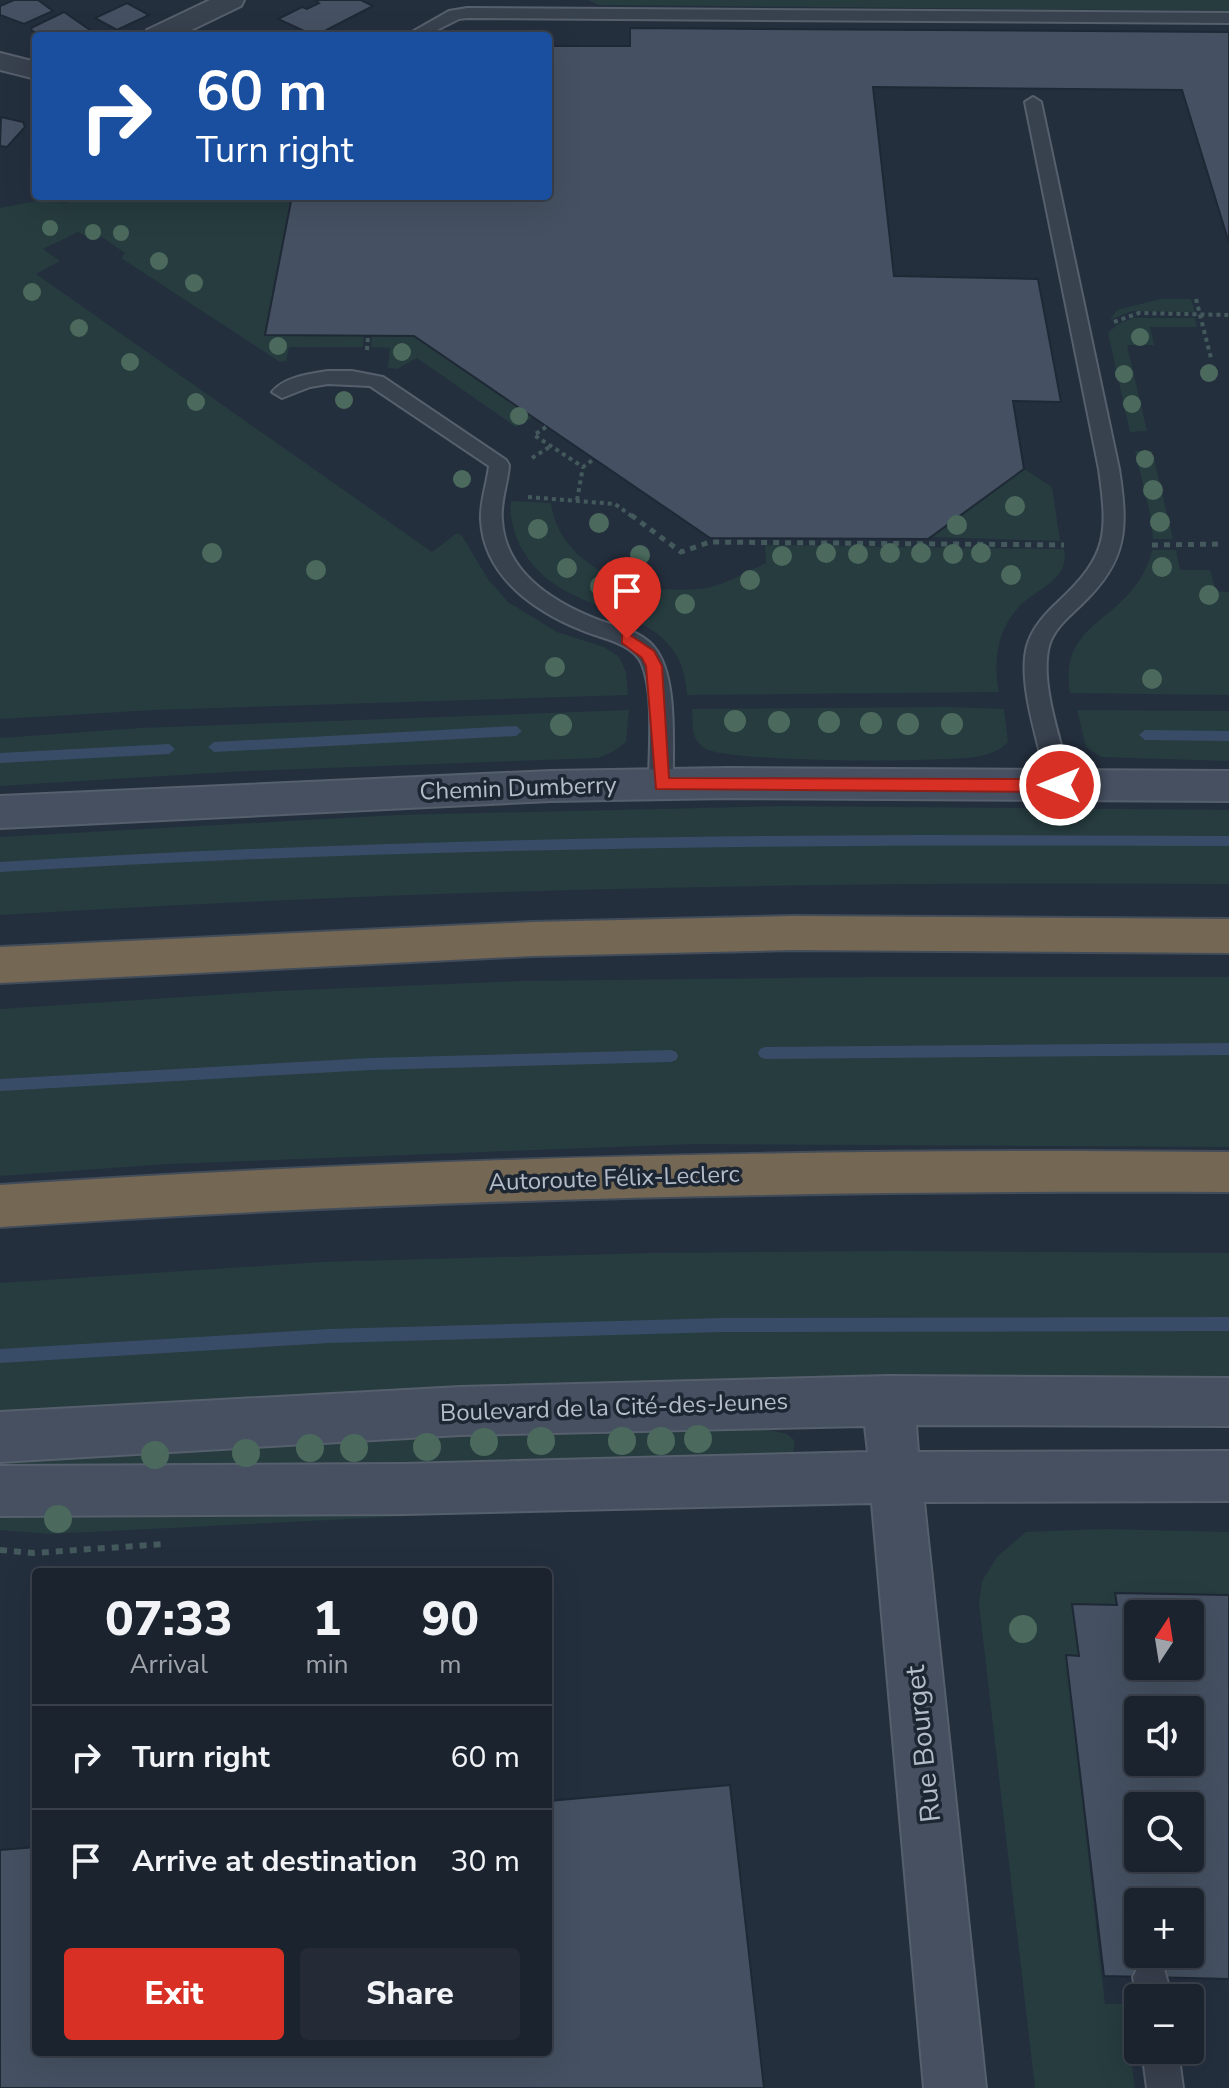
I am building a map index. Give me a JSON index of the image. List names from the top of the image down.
{
  "streets": {
    "highway": ["Autoroute Félix-Leclerc"],
    "street": ["Chemin Dumberry", "Boulevard de la Cité-des-Jeunes", "Rue Bourget"]
  },
  "crossings": [
    ["Boulevard de la Cité-des-Jeunes", "Rue Bourget"]
  ],
  "north": "top",
  "page": {
    "turn": ["60 m", "Turn right"],
    "eta": [
      "07:33",
      "Arrival",
      "1",
      "min",
      "90",
      "m"
    ],
    "map_buttons": ["+", "−"],
    "list": [
      {
        "name": "Turn right",
        "value": "60 m"
      },
      {
        "name": "Arrive at destination",
        "value": "30 m"
      }
    ],
    "buttons": ["Exit", "Share"]
  }
}
